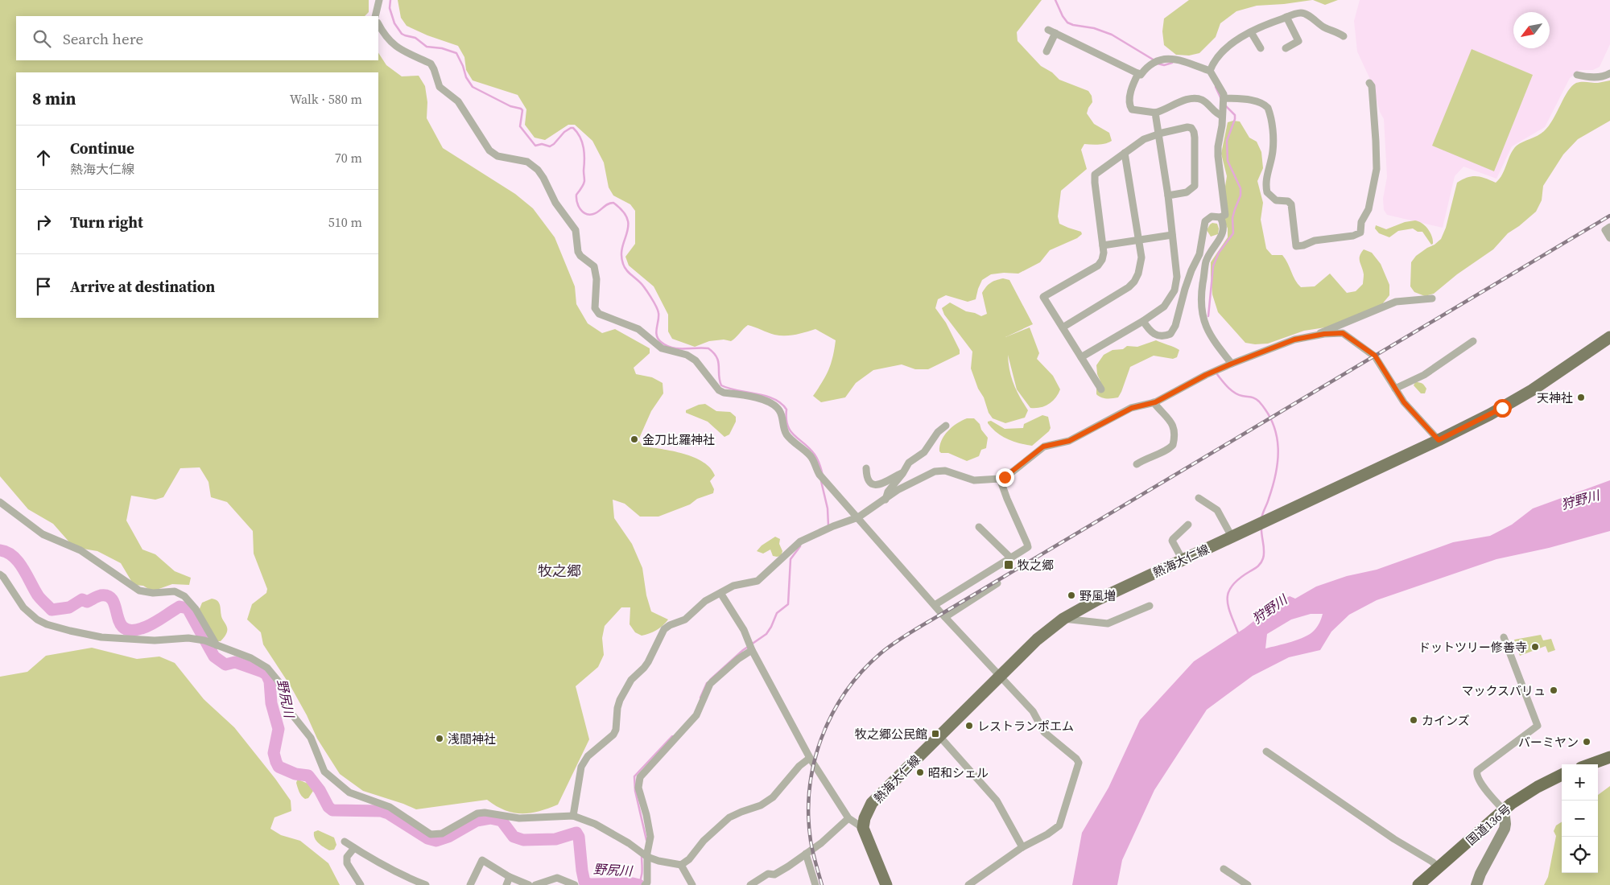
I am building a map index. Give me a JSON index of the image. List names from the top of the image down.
{
  "streets": {
    "highway": ["国道136号"],
    "main road": ["熱海大仁線"]
  },
  "districts": ["牧之郷"],
  "water": ["狩野川", "野尻川"],
  "places": {
    "other": [
      "天神社",
      "金刀比羅神社",
      "野風増",
      "ドットツリー修善寺",
      "マックスバリュ",
      "カインズ",
      "レストランポエム",
      "浅間神社",
      "バーミヤン",
      "昭和シェル"
    ],
    "transit": ["牧之郷", "牧之郷公民館"]
  },
  "north": "bottom left",
  "page": {
    "search": "Search here",
    "heading": ["8 min", "Walk · 580 m"],
    "list": [
      ["Continue", "熱海大仁線", "70 m"],
      ["Turn right", "510 m"],
      "Arrive at destination"
    ],
    "map_buttons": ["+", "−"]
  }
}
